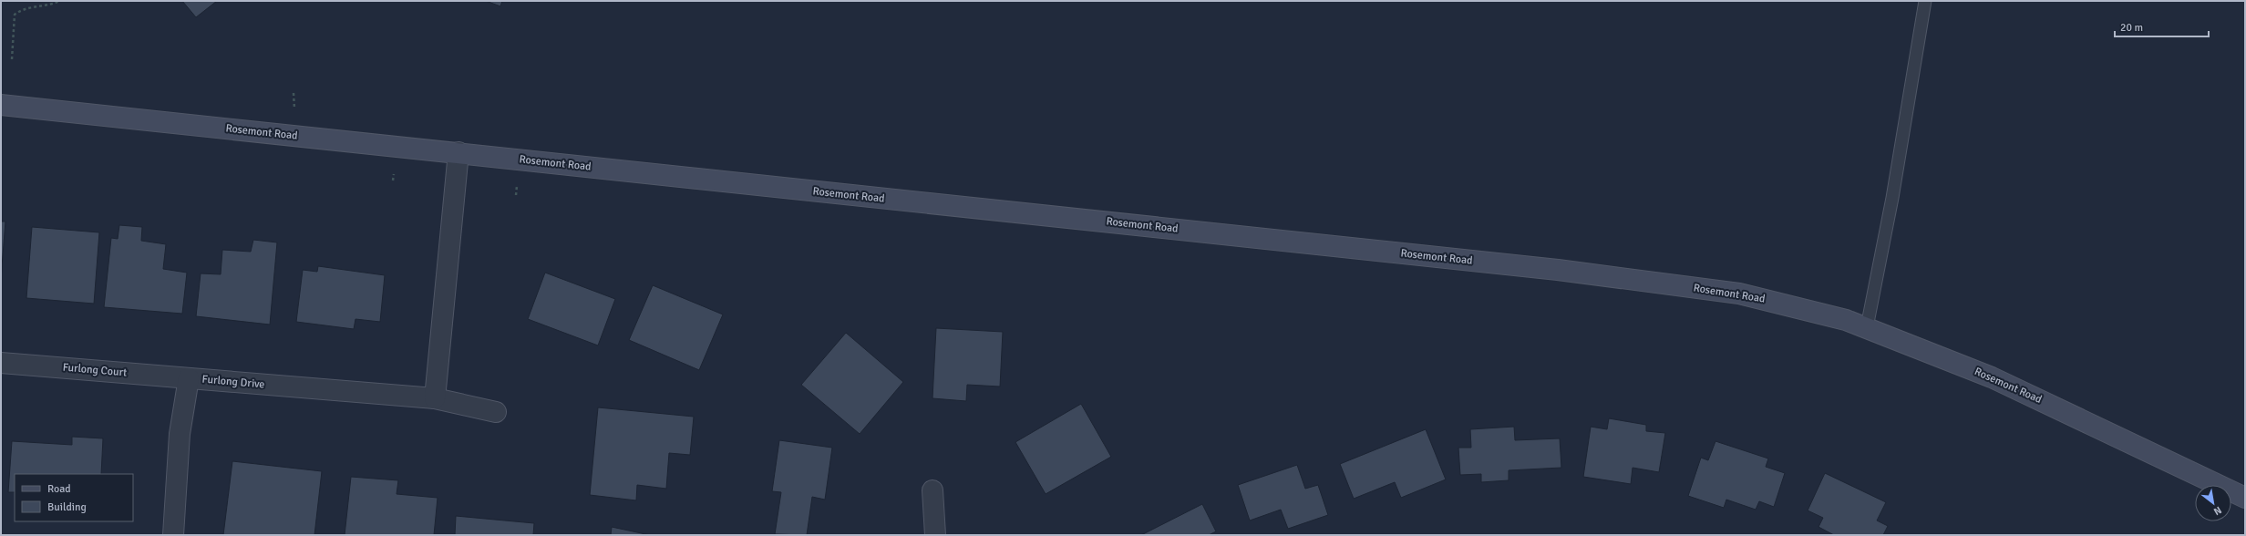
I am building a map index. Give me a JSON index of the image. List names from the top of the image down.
{
  "streets": {
    "main road": ["Rosemont Road"],
    "street": ["Furlong Court", "Furlong Drive"]
  },
  "crossings": [
    ["Furlong Court", "Furlong Drive"]
  ],
  "legend": ["Road", "Building"],
  "scale_bar": "20 m",
  "north": "bottom right"
}
